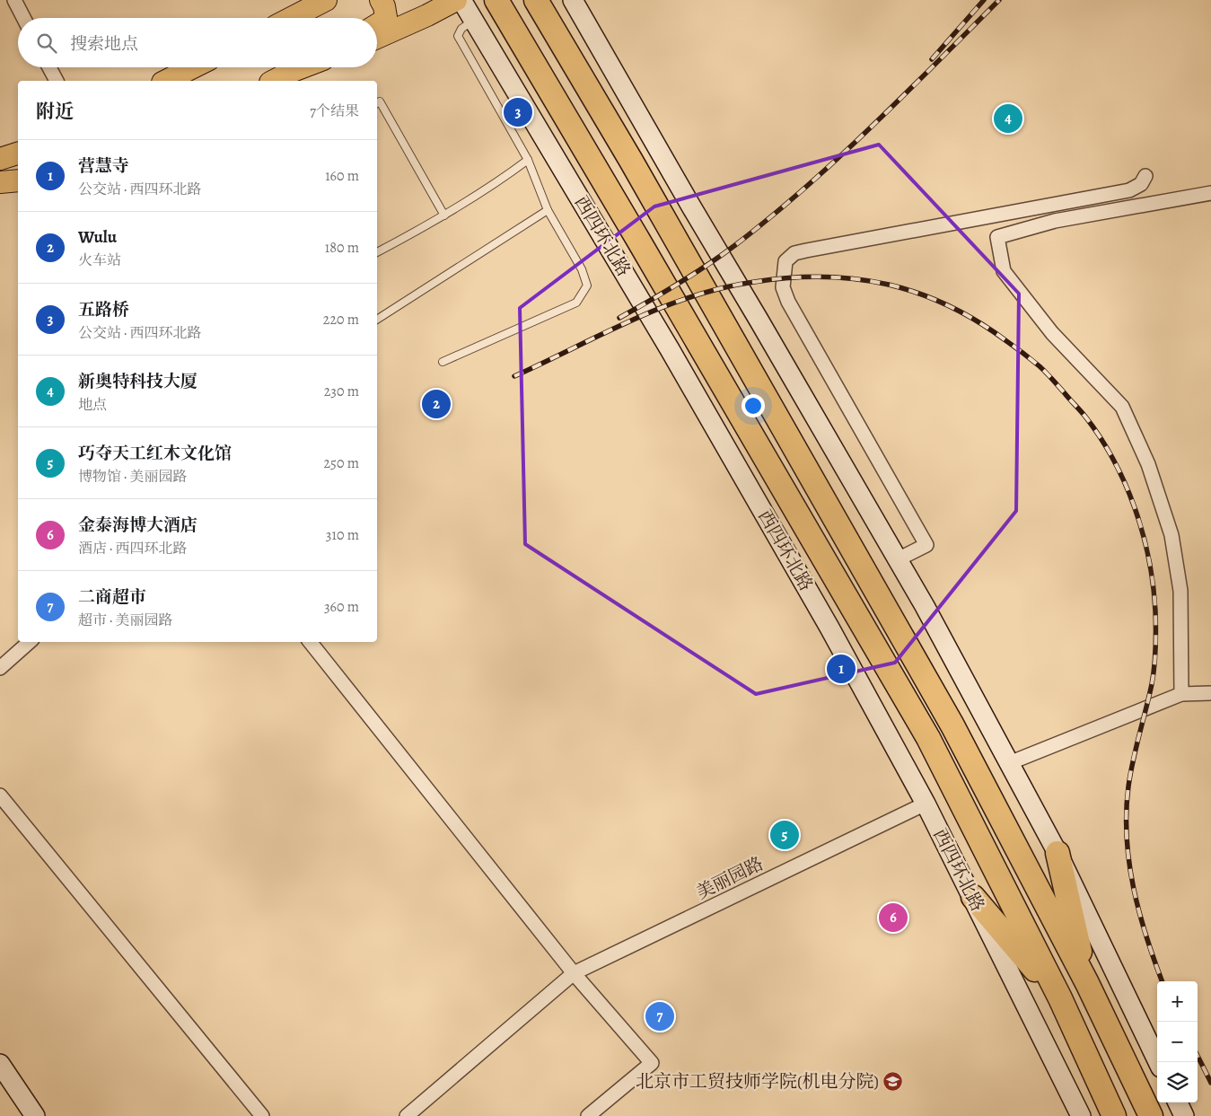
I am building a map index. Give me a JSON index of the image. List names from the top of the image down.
{
  "streets": {
    "highway": ["西四环北路"],
    "street": ["美丽园路"]
  },
  "crossings": [
    ["西四环北路", "美丽园路"]
  ],
  "places": {
    "school or university": ["北京市工贸技师学院(机电分院)"]
  },
  "page": {
    "search": "搜索地点",
    "heading": ["附近", "7个结果"],
    "pins": [
      "3",
      "4",
      "2",
      "1",
      "5",
      "6",
      "7"
    ],
    "list": [
      {
        "mark": "1",
        "name": "营慧寺",
        "note": "公交站 · 西四环北路",
        "value": "160 m"
      },
      {
        "mark": "2",
        "name": "Wulu",
        "note": "火车站",
        "value": "180 m"
      },
      {
        "mark": "3",
        "name": "五路桥",
        "note": "公交站 · 西四环北路",
        "value": "220 m"
      },
      {
        "mark": "4",
        "name": "新奥特科技大厦",
        "note": "地点",
        "value": "230 m"
      },
      {
        "mark": "5",
        "name": "巧夺天工红木文化馆",
        "note": "博物馆 · 美丽园路",
        "value": "250 m"
      },
      {
        "mark": "6",
        "name": "金泰海博大酒店",
        "note": "酒店 · 西四环北路",
        "value": "310 m"
      },
      {
        "mark": "7",
        "name": "二商超市",
        "note": "超市 · 美丽园路",
        "value": "360 m"
      }
    ],
    "map_buttons": ["+", "−"]
  }
}
